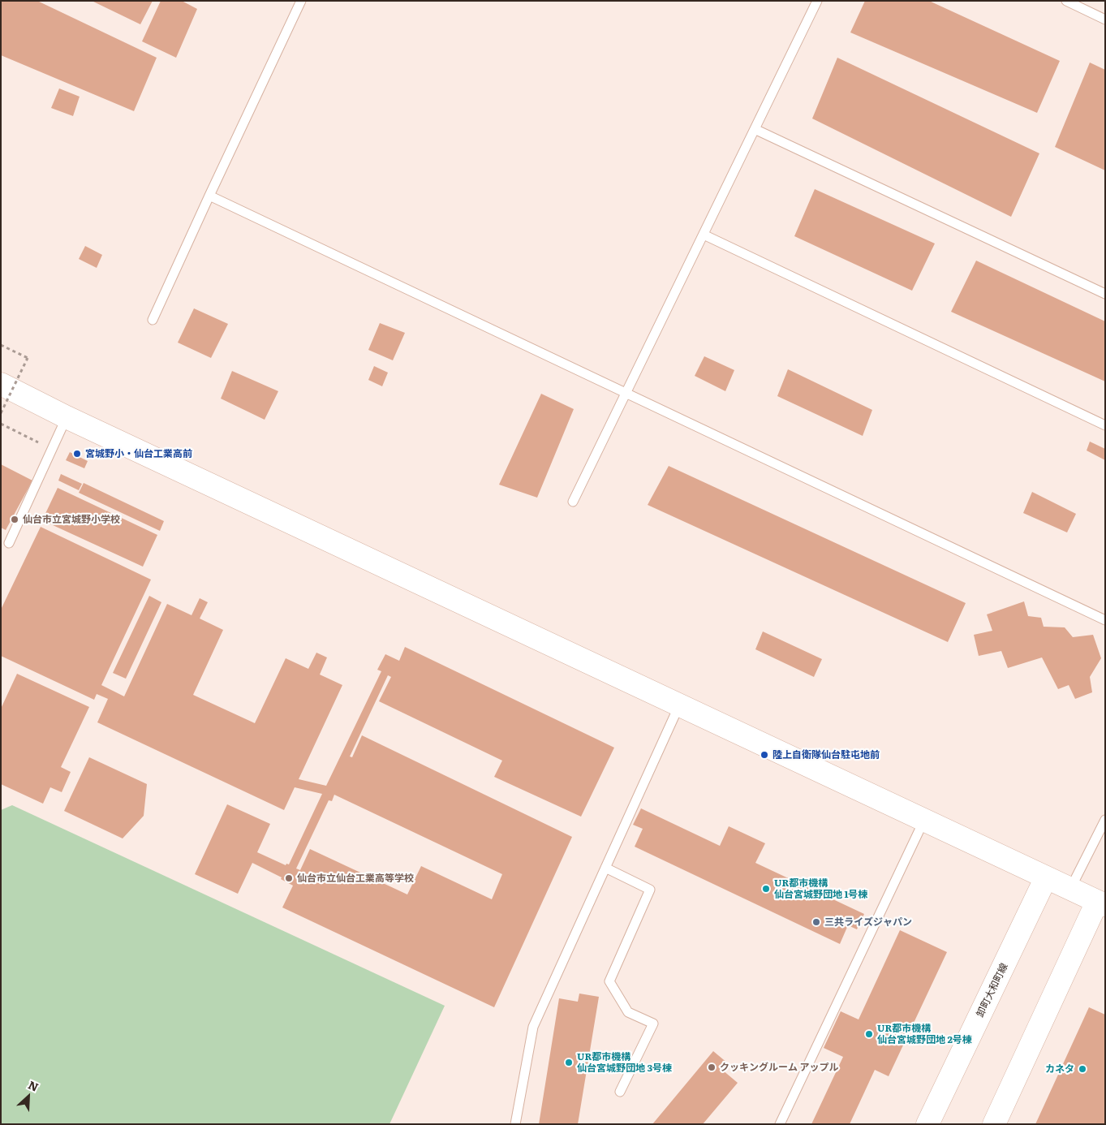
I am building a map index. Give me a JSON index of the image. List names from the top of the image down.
{
  "streets": {
    "street": ["卸町大和町線"]
  },
  "places": [
    "宮城野小・仙台工業高前",
    "仙台市立宮城野小学校",
    "陸上自衛隊仙台駐屯地前",
    "仙台市立仙台工業高等学校",
    "UR都市機構 仙台宮城野団地 1号棟",
    "三共ライズジャパン",
    "UR都市機構 仙台宮城野団地 2号棟",
    "UR都市機構 仙台宮城野団地 3号棟",
    "クッキングルーム アップル",
    "カネタ"
  ],
  "north": "top right"
}
